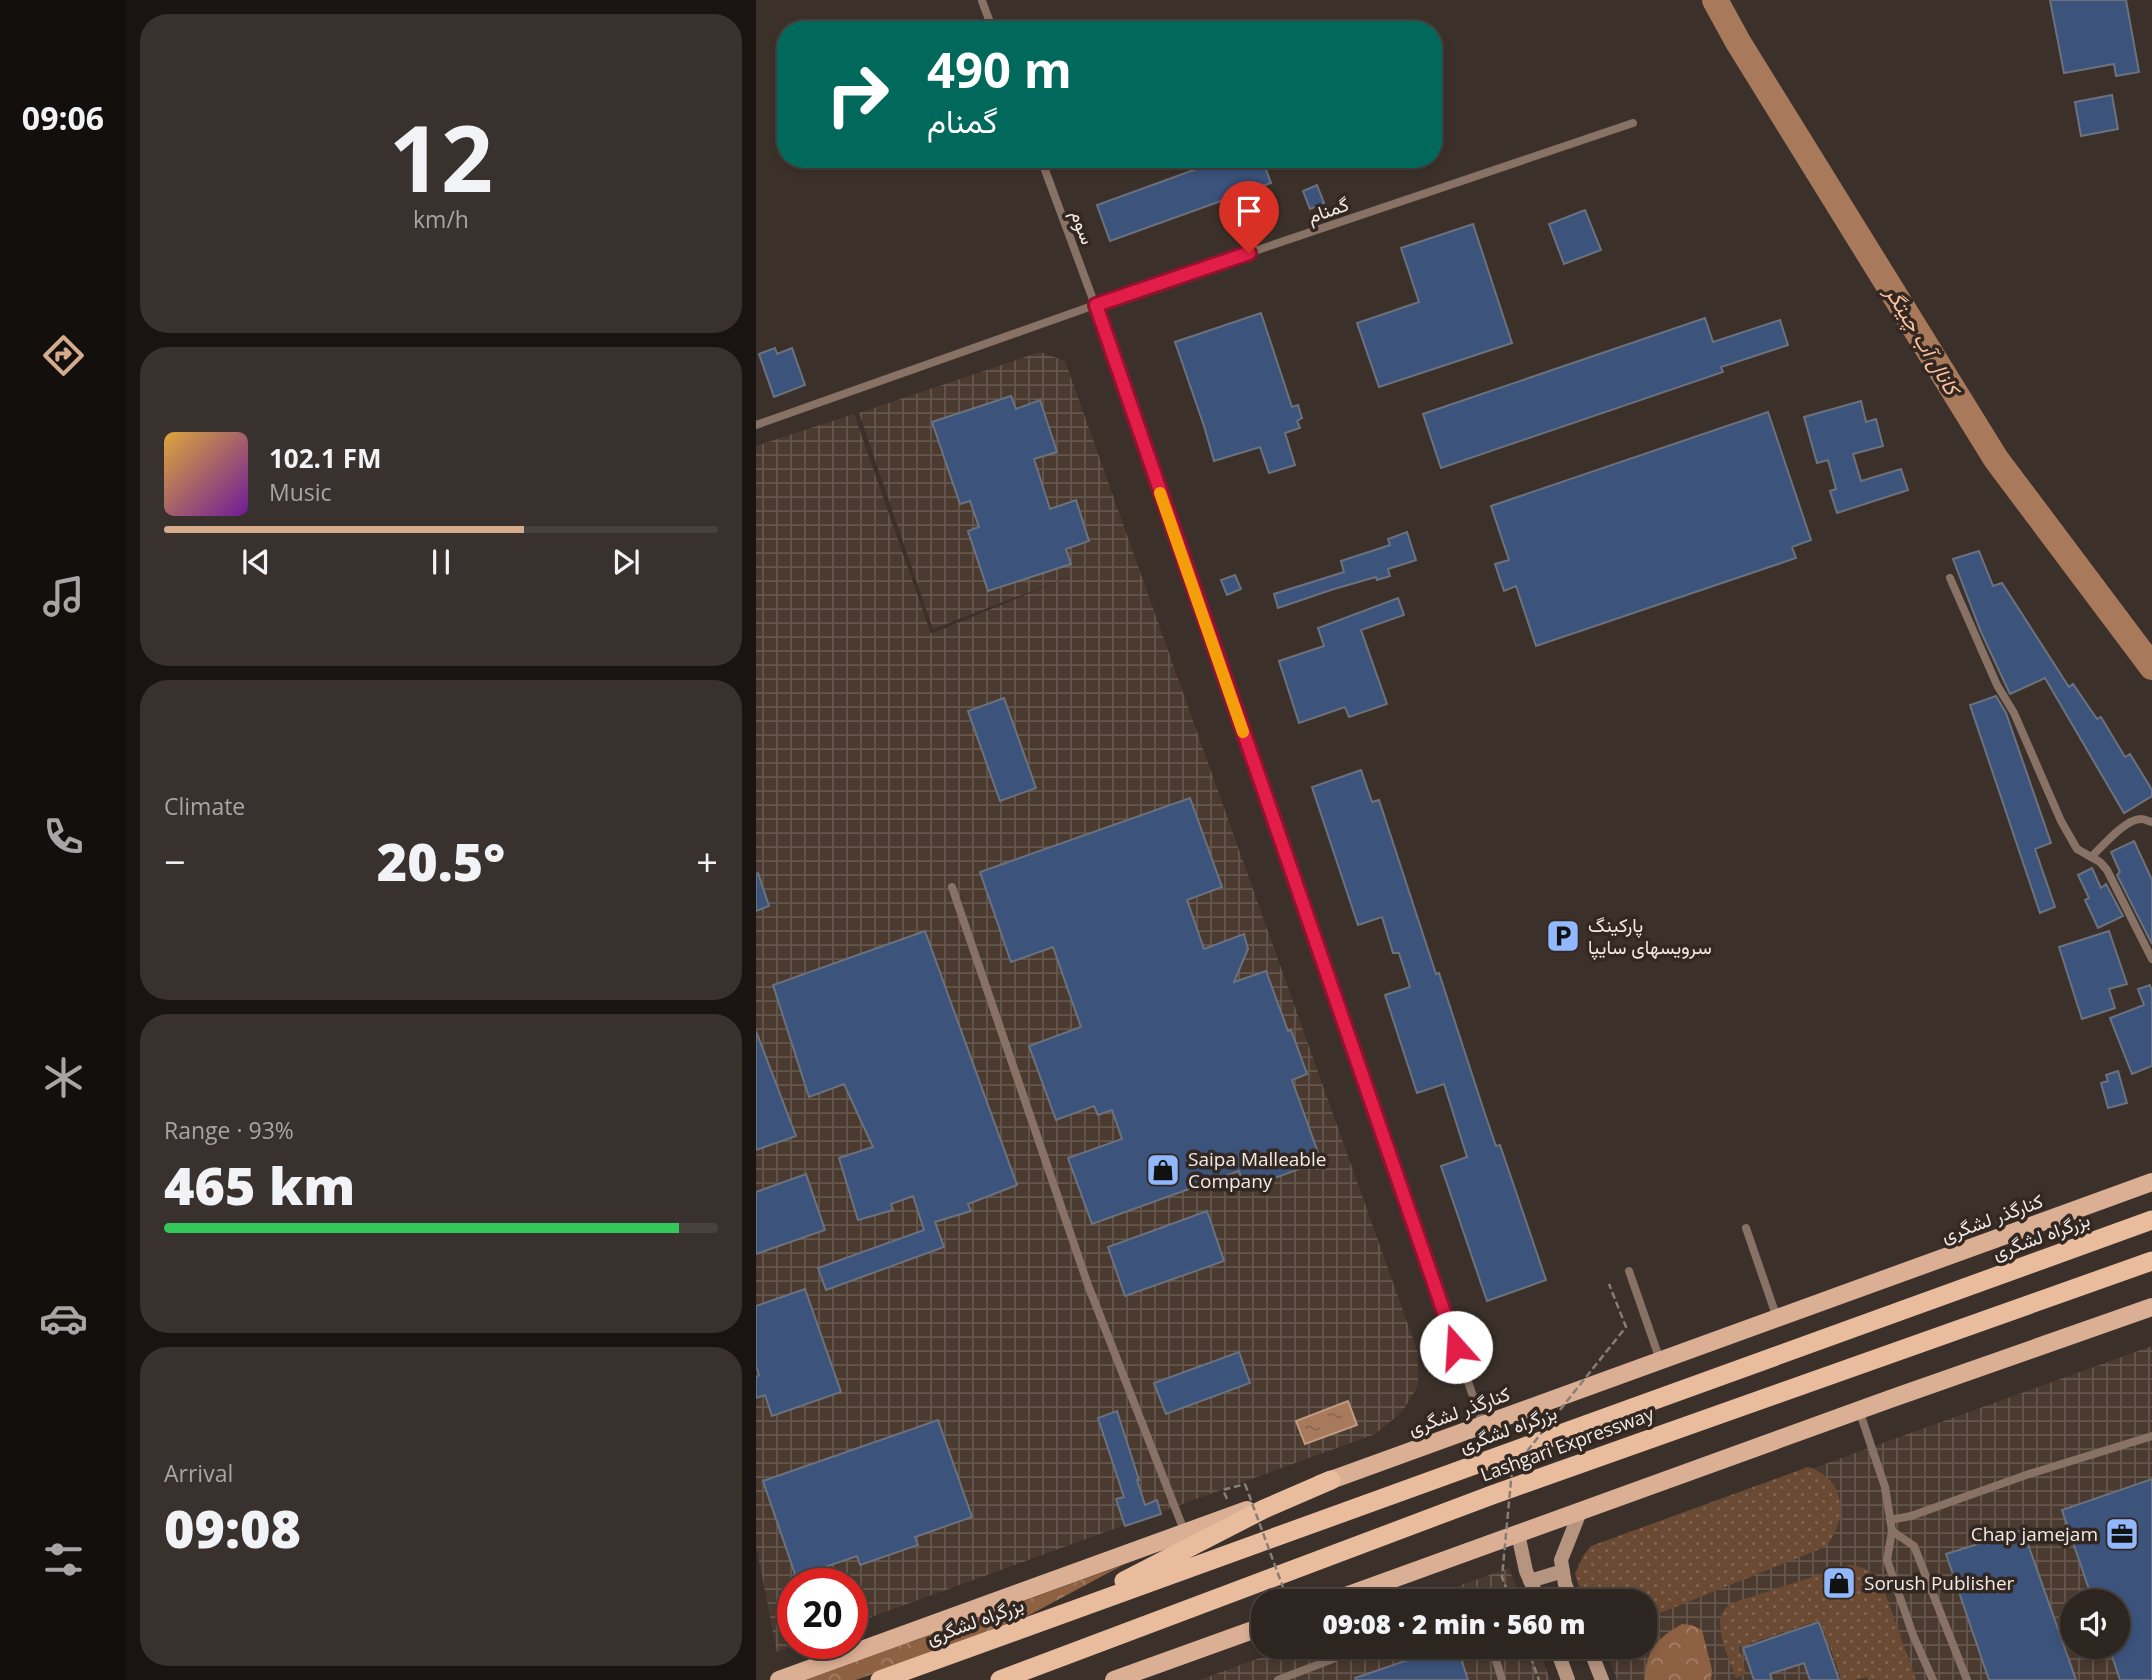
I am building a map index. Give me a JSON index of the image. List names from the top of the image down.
{
  "streets": {
    "highway": ["بزرگراه لشگری", "Lashgari Expressway"],
    "main road": ["کنارگذر لشگری"],
    "lane": ["گمنام", "سوم"]
  },
  "crossings": [
    ["گمنام", "سوم"],
    ["سوم", "کنارگذر لشگری"]
  ],
  "water": ["کانال آب چیتگر"],
  "places": {
    "parking": ["پارکینگ سرویسهای سایپا"],
    "shop": ["Saipa Malleable Company", "Sorush Publisher"],
    "office": ["Chap jamejam"]
  },
  "page": {
    "tabs": "09:06",
    "tile": [
      ["12", "km/h"],
      "Climate",
      ["Range · 93%", "465 km"],
      ["Arrival", "09:08"]
    ],
    "turn": ["490 m", "گمنام"],
    "song": ["102.1 FM", "Music"],
    "heat": ["−", "20.5°", "+"],
    "limit": "20",
    "trip": "09:08 · 2 min · 560 m"
  }
}
